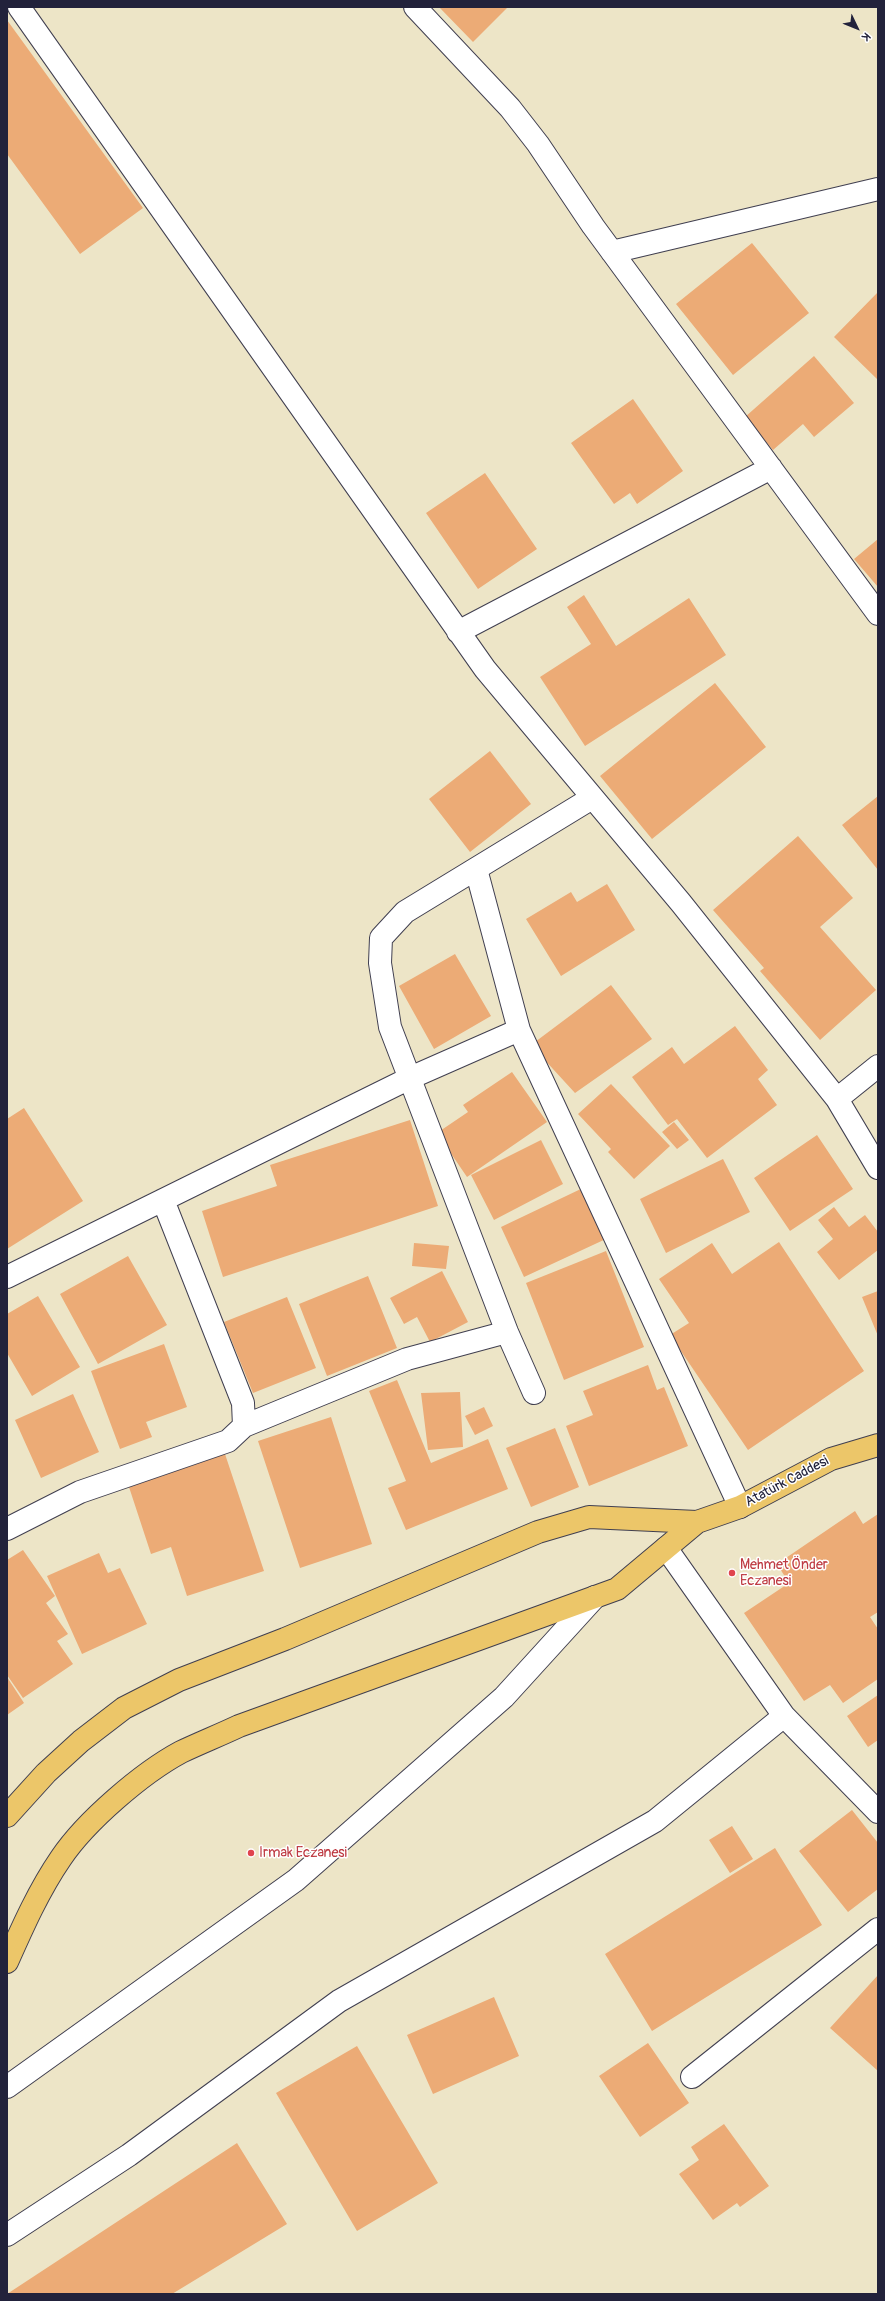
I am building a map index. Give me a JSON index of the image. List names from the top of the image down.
{
  "streets": {
    "main road": ["Atatürk Caddesi"]
  },
  "places": ["Mehmet Önder Eczanesi", "Irmak Eczanesi"],
  "north": "bottom right"
}
